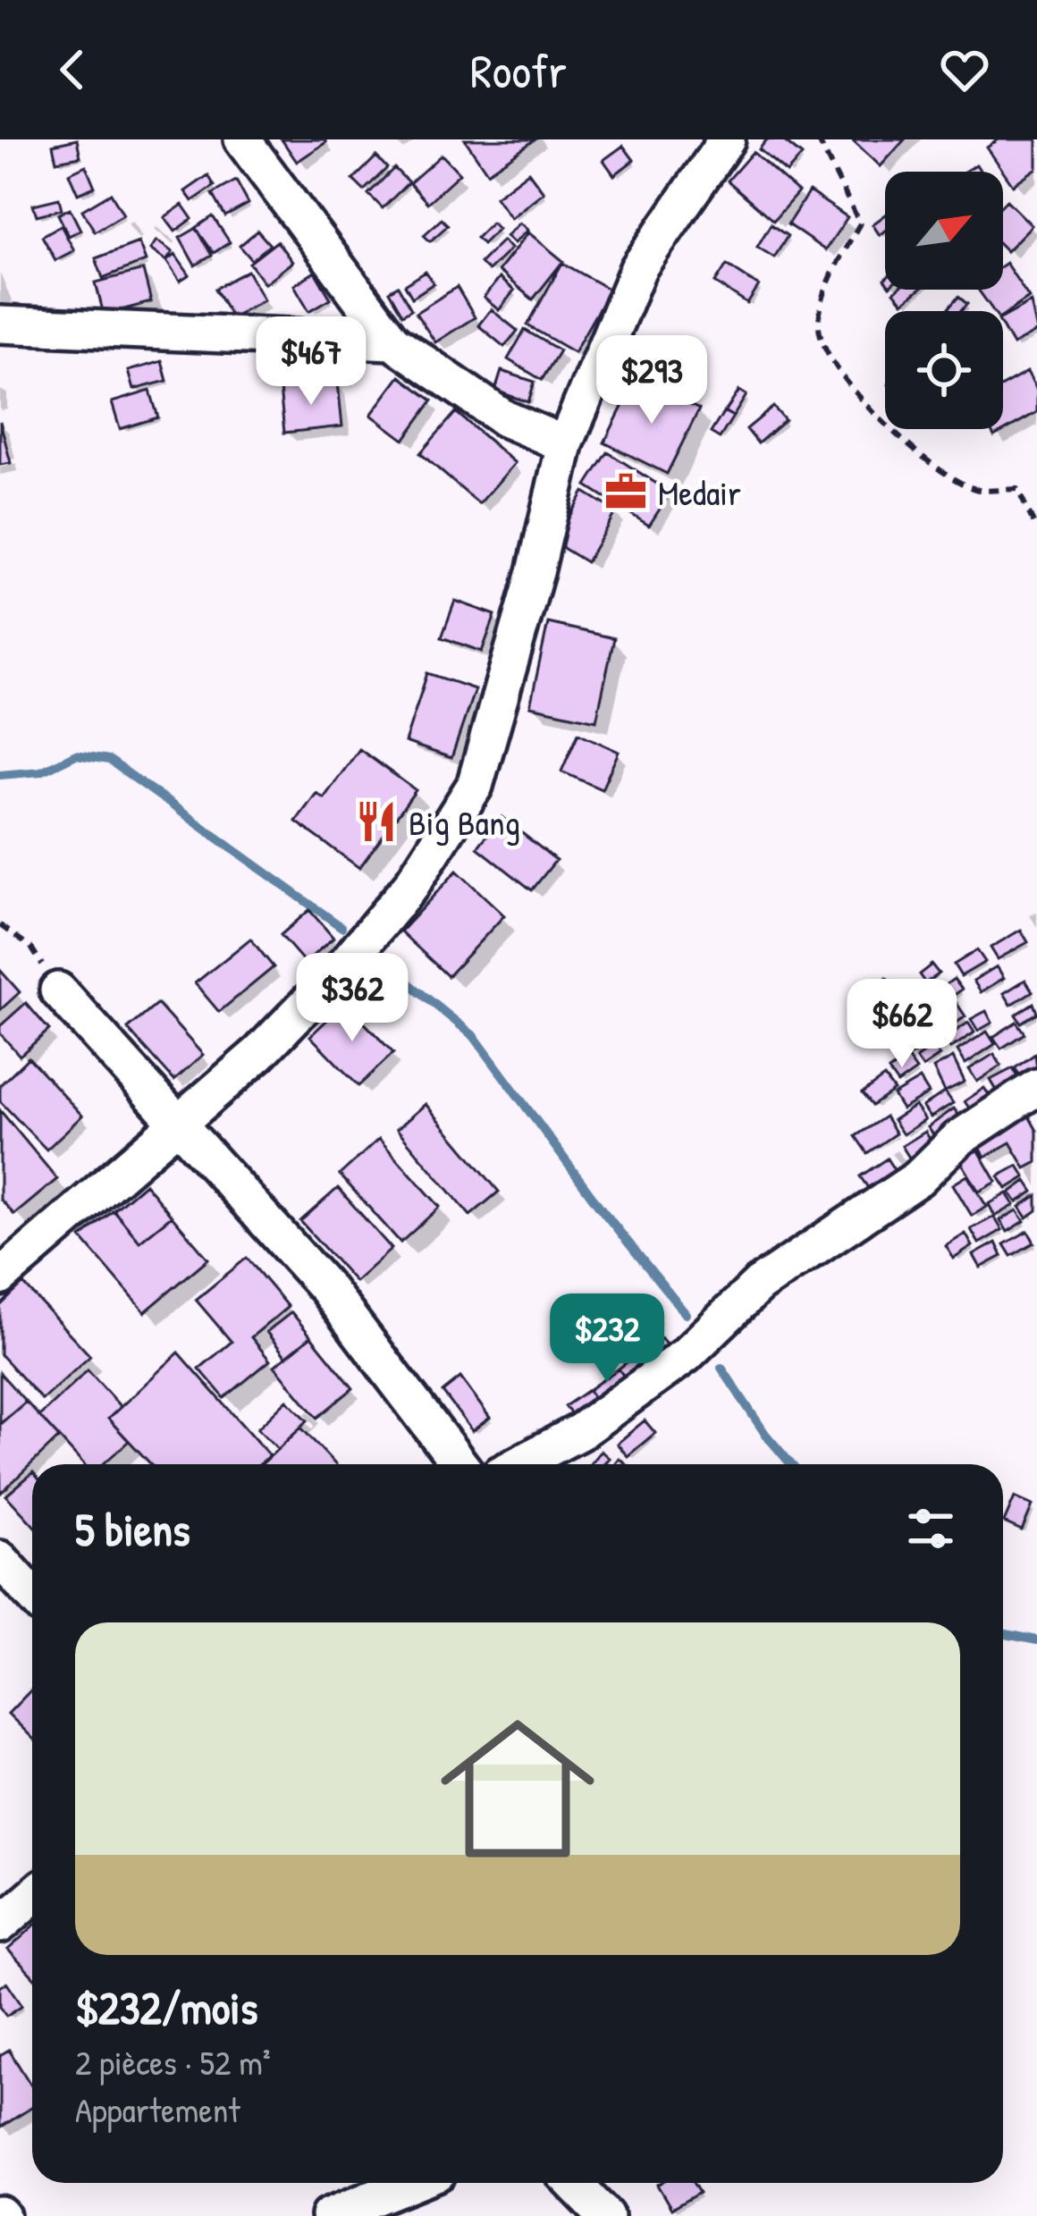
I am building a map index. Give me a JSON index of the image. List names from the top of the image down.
{
  "places": {
    "office": ["Medair"],
    "restaurant": ["Big Bang"]
  },
  "north": "top right",
  "page": {
    "header": "Roofr",
    "price": [
      "$467",
      "$293",
      "$362",
      "$662",
      "$232"
    ],
    "heading": "5 biens",
    "list": [
      {
        "name": "$232/mois",
        "note": "2 pièces · 52 m² · Appartement"
      }
    ]
  }
}
